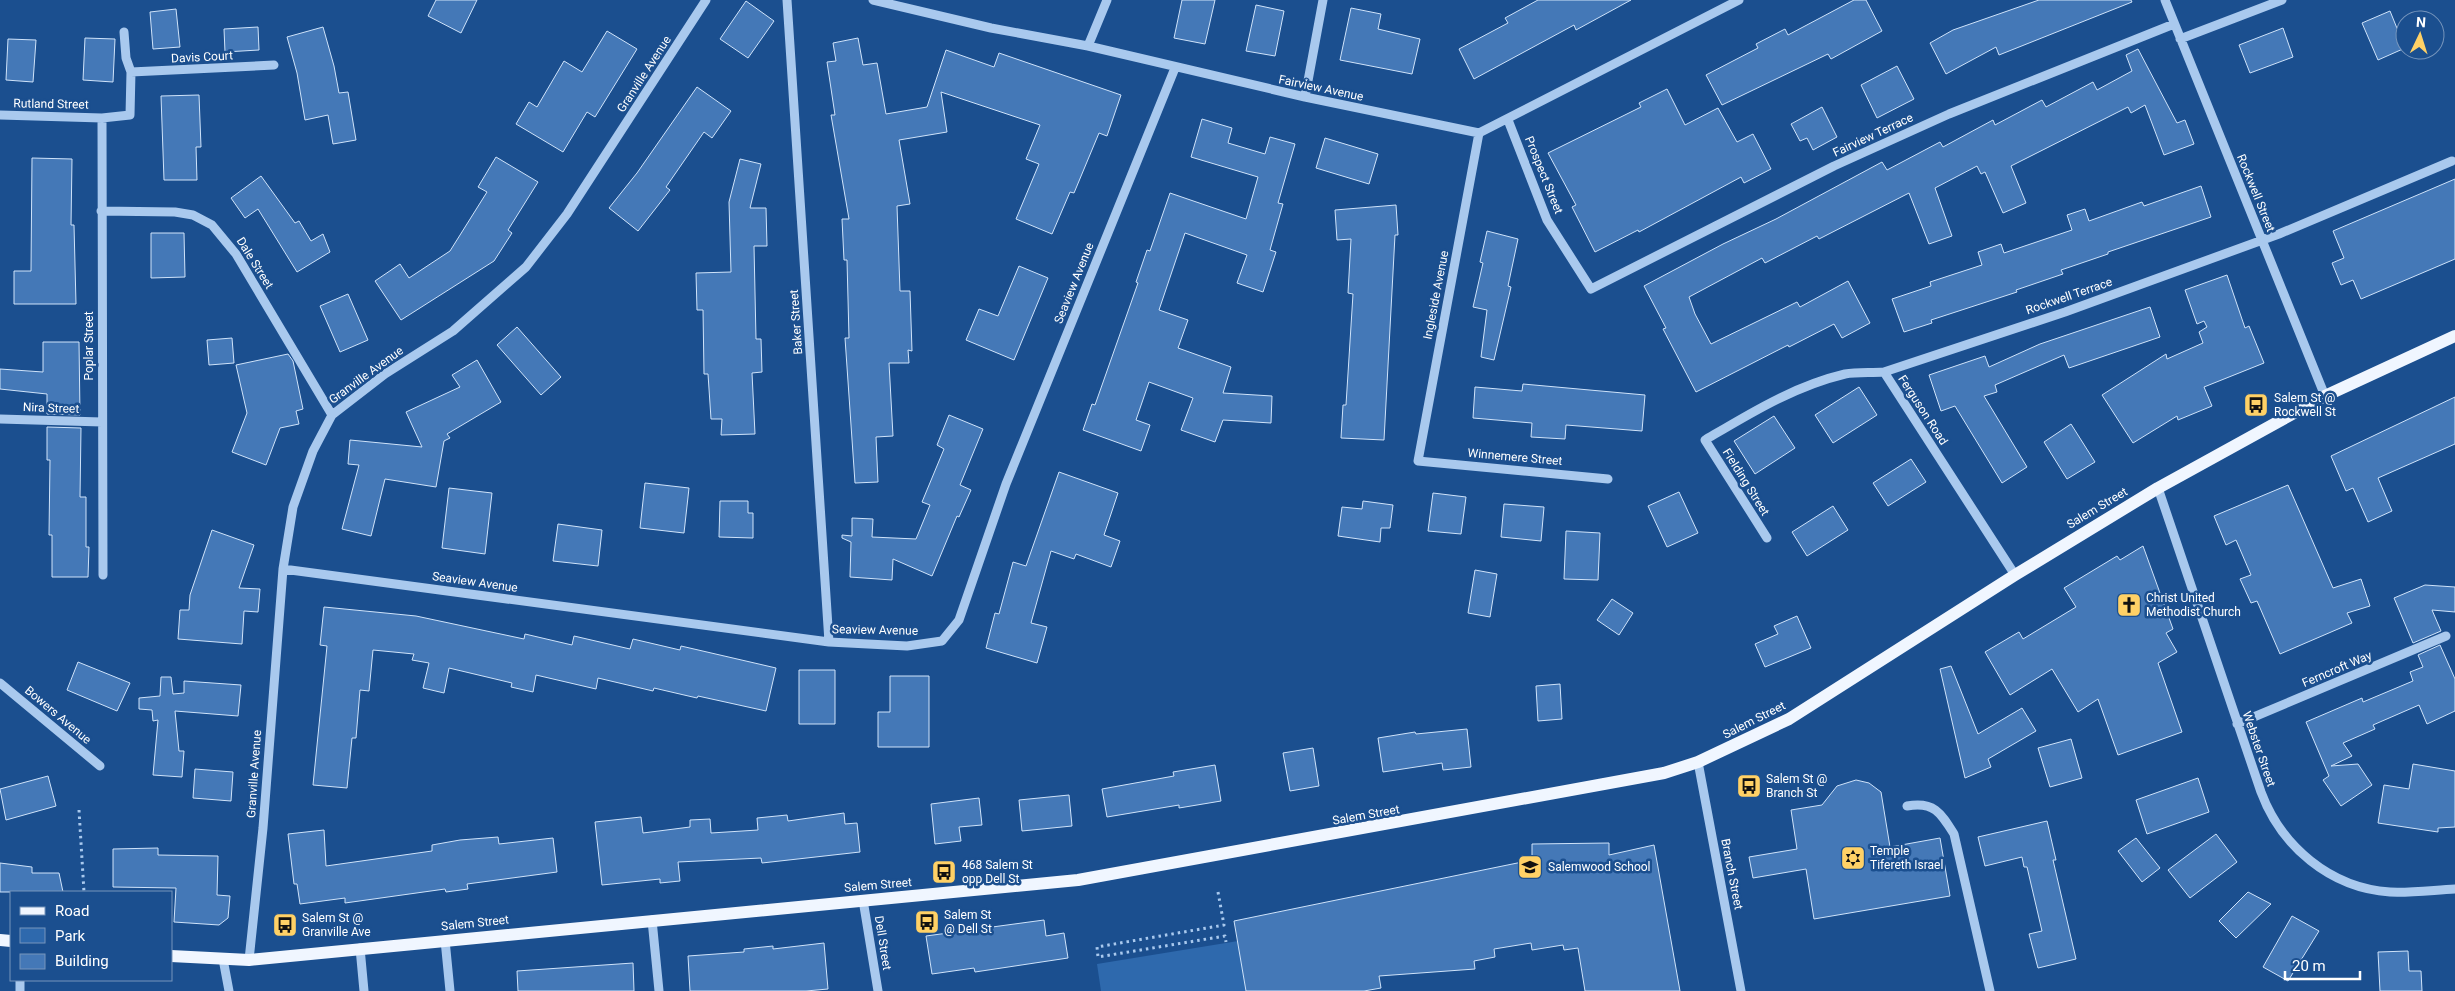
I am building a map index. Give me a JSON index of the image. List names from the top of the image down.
{
  "streets": {
    "main road": ["Salem Street"],
    "street": [
      "Davis Court",
      "Granville Avenue",
      "Fairview Avenue",
      "Rutland Street",
      "Fairview Terrace",
      "Prospect Street",
      "Rockwell Street",
      "Dale Street",
      "Seaview Avenue",
      "Ingleside Avenue",
      "Rockwell Terrace",
      "Baker Street",
      "Poplar Street",
      "Nira Street",
      "Ferguson Road",
      "Winnemere Street",
      "Fielding Street",
      "Ferncroft Way",
      "Bowers Avenue",
      "Webster Street",
      "Branch Street",
      "Dell Street"
    ]
  },
  "crossings": [
    ["Davis Court", "Rutland Street"],
    ["Granville Avenue", "Dale Street"],
    ["Granville Avenue", "Seaview Avenue"],
    ["Granville Avenue", "Salem Street"],
    ["Fairview Avenue", "Seaview Avenue"],
    ["Fairview Avenue", "Ingleside Avenue"],
    ["Rutland Street", "Poplar Street"],
    ["Fairview Terrace", "Prospect Street"],
    ["Fairview Terrace", "Rockwell Street"],
    ["Rockwell Street", "Rockwell Terrace"],
    ["Rockwell Street", "Salem Street"],
    ["Dale Street", "Poplar Street"],
    ["Seaview Avenue", "Baker Street"],
    ["Ingleside Avenue", "Winnemere Street"],
    ["Rockwell Terrace", "Ferguson Road"],
    ["Poplar Street", "Nira Street"],
    ["Ferguson Road", "Fielding Street"],
    ["Ferguson Road", "Salem Street"],
    ["Salem Street", "Webster Street"],
    ["Salem Street", "Branch Street"],
    ["Salem Street", "Dell Street"],
    ["Ferncroft Way", "Webster Street"]
  ],
  "places": {
    "bus stop": [
      "Salem St @ Rockwell St",
      "Salem St @ Branch St",
      "468 Salem St opp Dell St",
      "Salem St @ Dell St",
      "Salem St @ Granville Ave"
    ],
    "church": ["Christ United Methodist Church"],
    "synagogue": ["Temple Tifereth Israel"],
    "school or university": ["Salemwood School"]
  },
  "legend": ["Road", "Park", "Building"],
  "scale_bar": "20 m",
  "north": "top"
}
